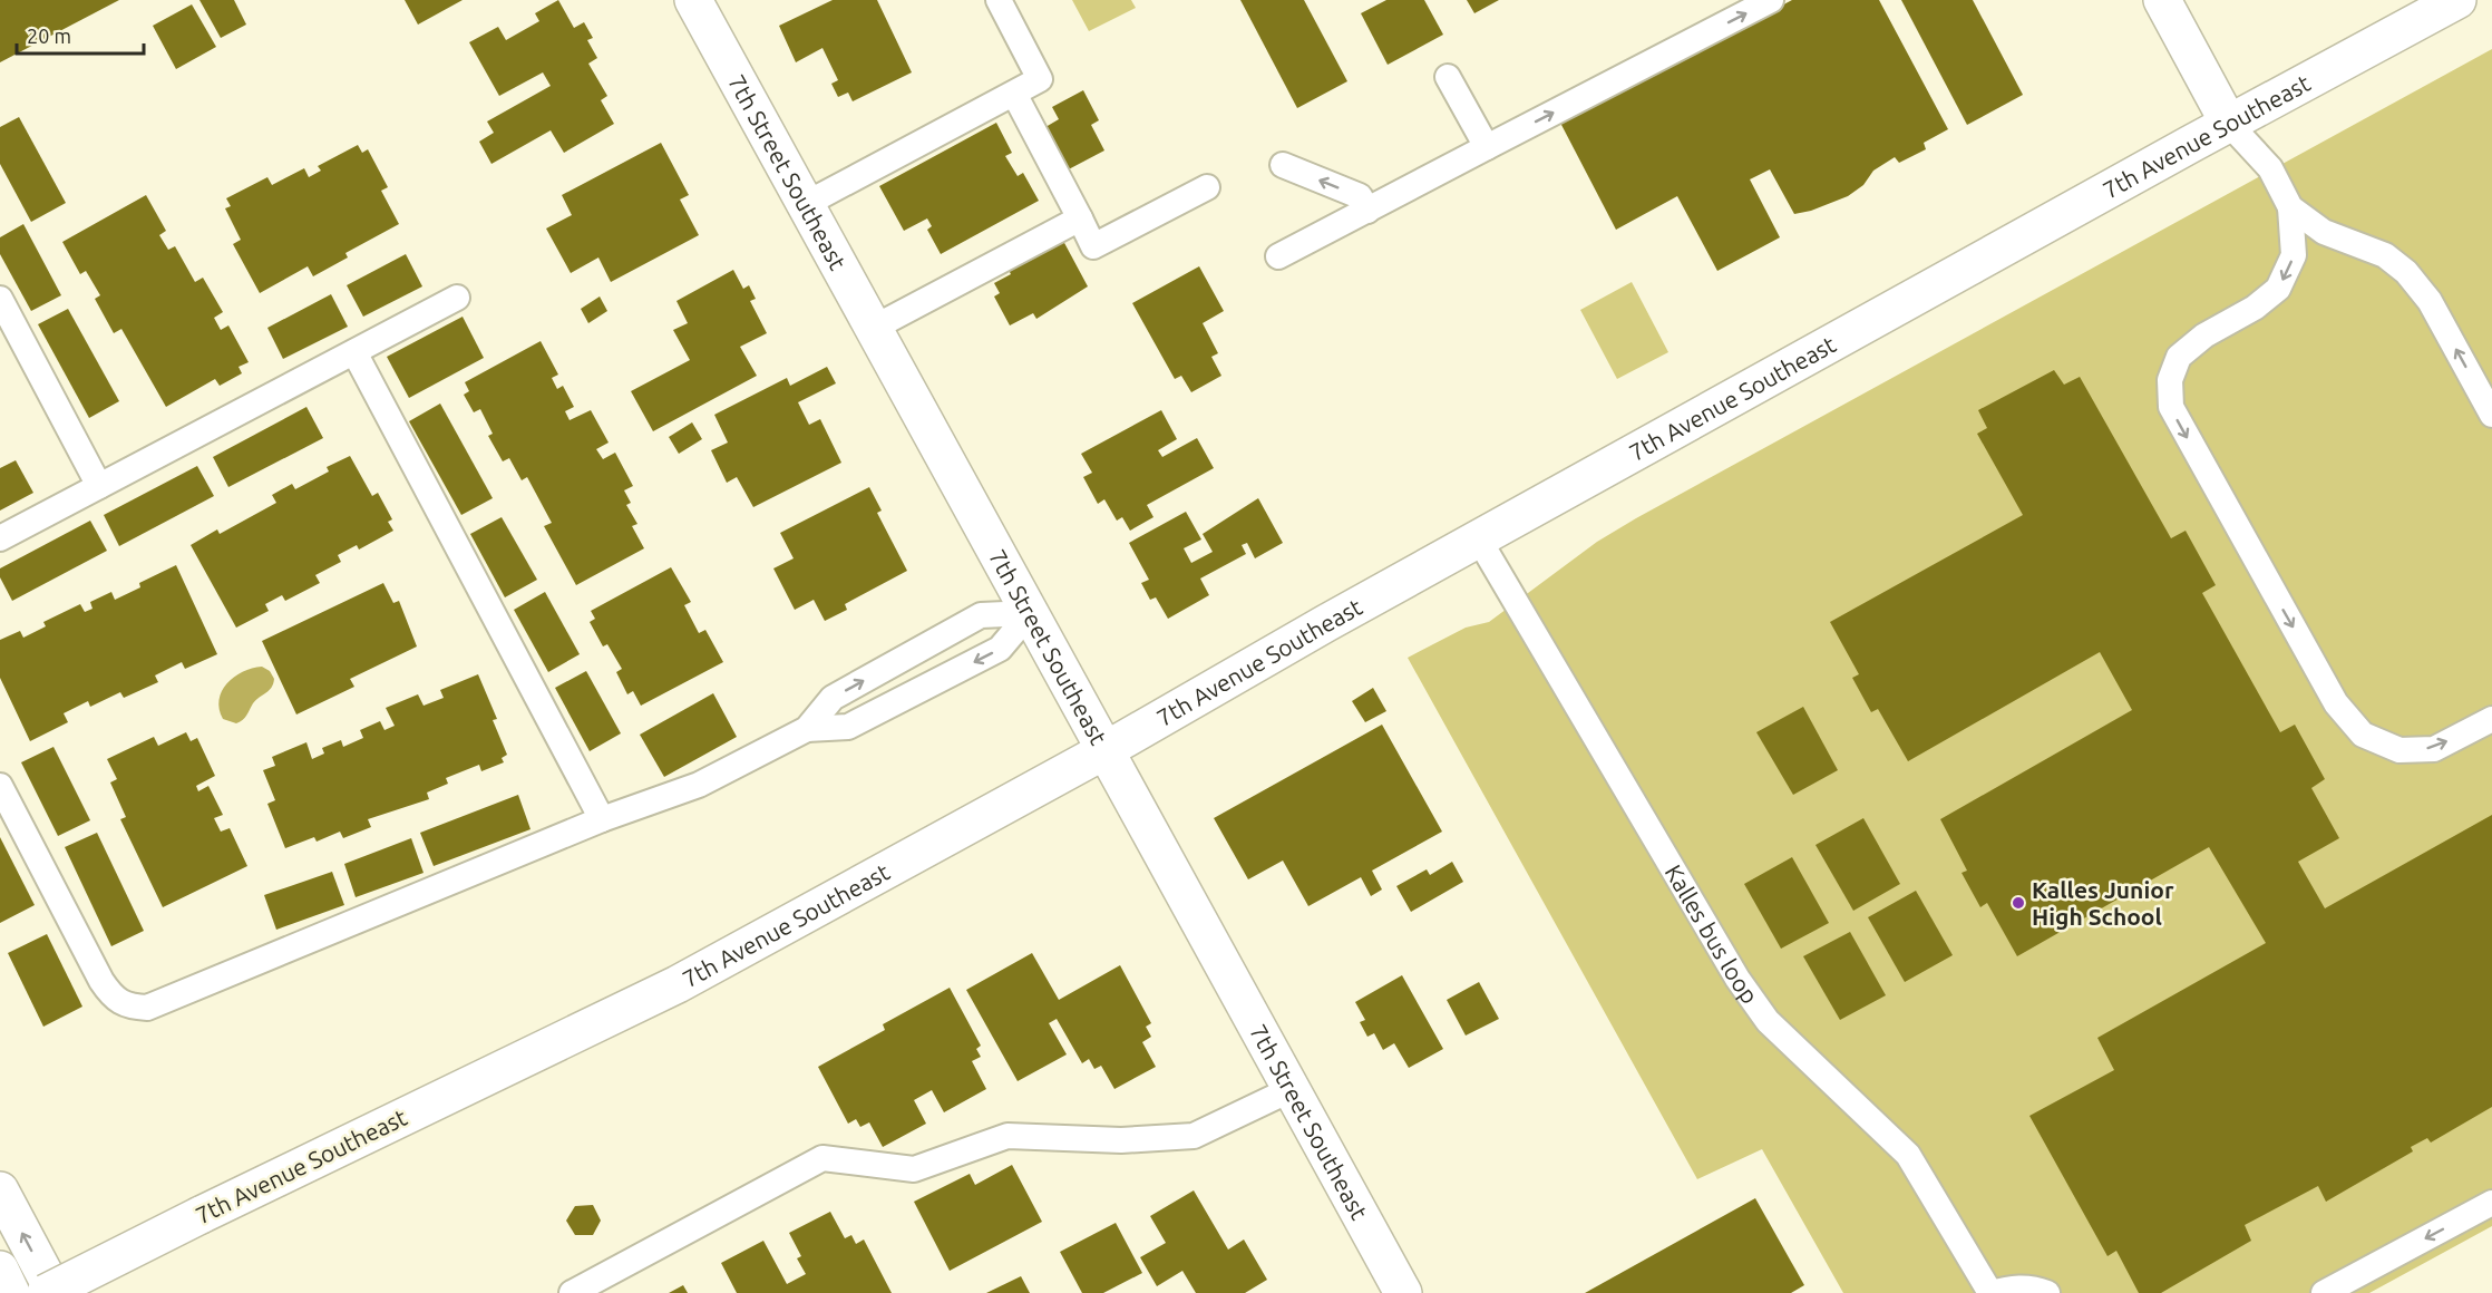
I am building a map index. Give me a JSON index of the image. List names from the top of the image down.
{
  "streets": {
    "main road": ["7th Avenue Southeast", "7th Street Southeast"],
    "lane": ["Kalles bus loop"]
  },
  "crossings": [
    ["7th Avenue Southeast", "7th Street Southeast"],
    ["7th Avenue Southeast", "Kalles bus loop"]
  ],
  "places": ["Kalles Junior High School"],
  "scale_bar": "20 m"
}
